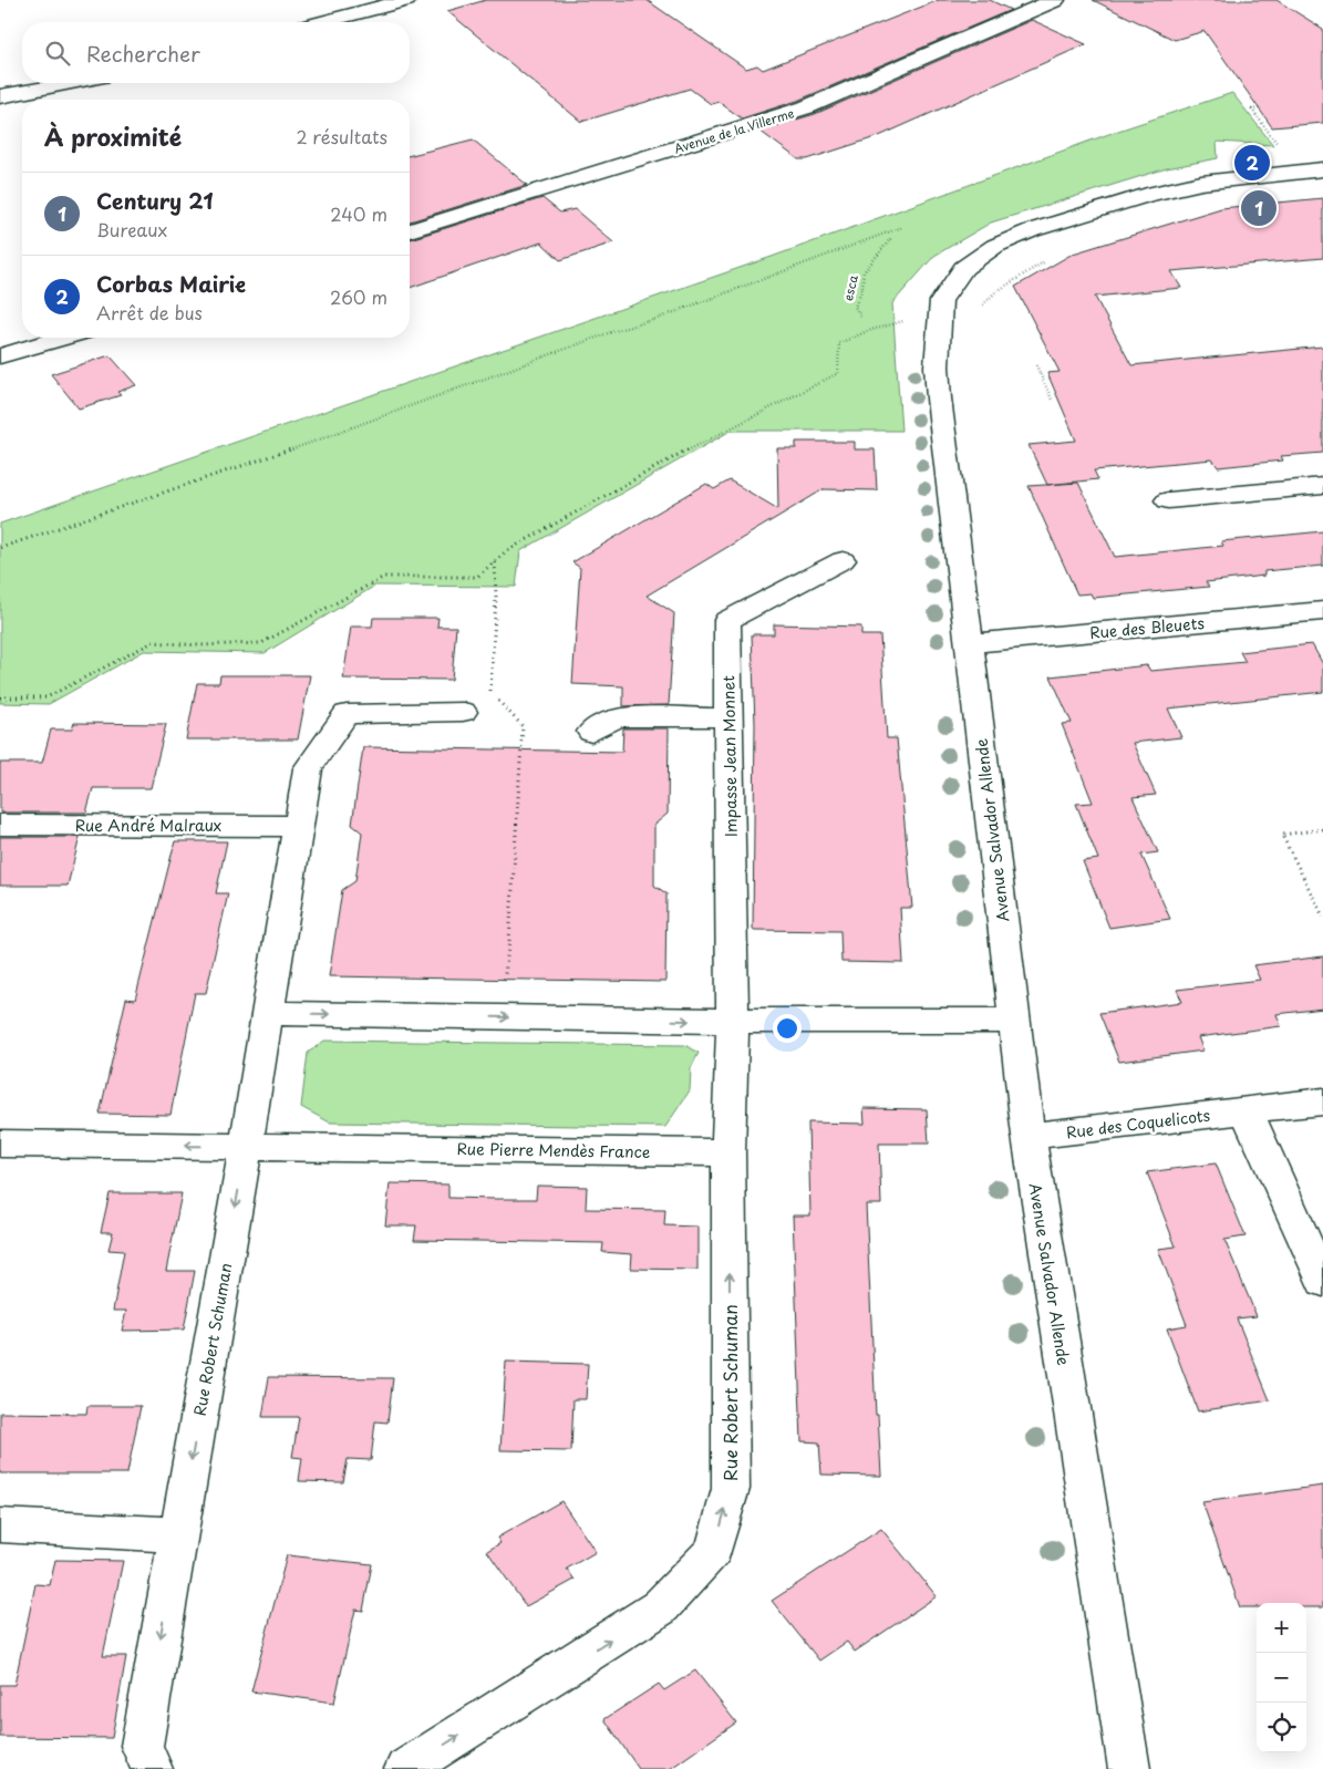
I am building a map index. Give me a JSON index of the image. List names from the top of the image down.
{
  "streets": {
    "street": [
      "Avenue de la Villerme",
      "Rue des Bleuets",
      "Impasse Jean Monnet",
      "Rue André Malraux",
      "Avenue Salvador Allende",
      "Rue des Coquelicots",
      "Rue Pierre Mendès France",
      "Rue Robert Schuman"
    ],
    "path": ["esca"]
  },
  "crossings": [
    ["Rue des Bleuets", "Avenue Salvador Allende"],
    ["Avenue Salvador Allende", "Rue des Coquelicots"],
    ["Rue Pierre Mendès France", "Rue Robert Schuman"]
  ],
  "page": {
    "search": "Rechercher",
    "heading": ["À proximité", "2 résultats"],
    "pins": ["2", "1"],
    "list": [
      {
        "mark": "1",
        "name": "Century 21",
        "note": "Bureaux",
        "value": "240 m"
      },
      {
        "mark": "2",
        "name": "Corbas Mairie",
        "note": "Arrêt de bus",
        "value": "260 m"
      }
    ],
    "map_buttons": ["+", "−"]
  }
}
